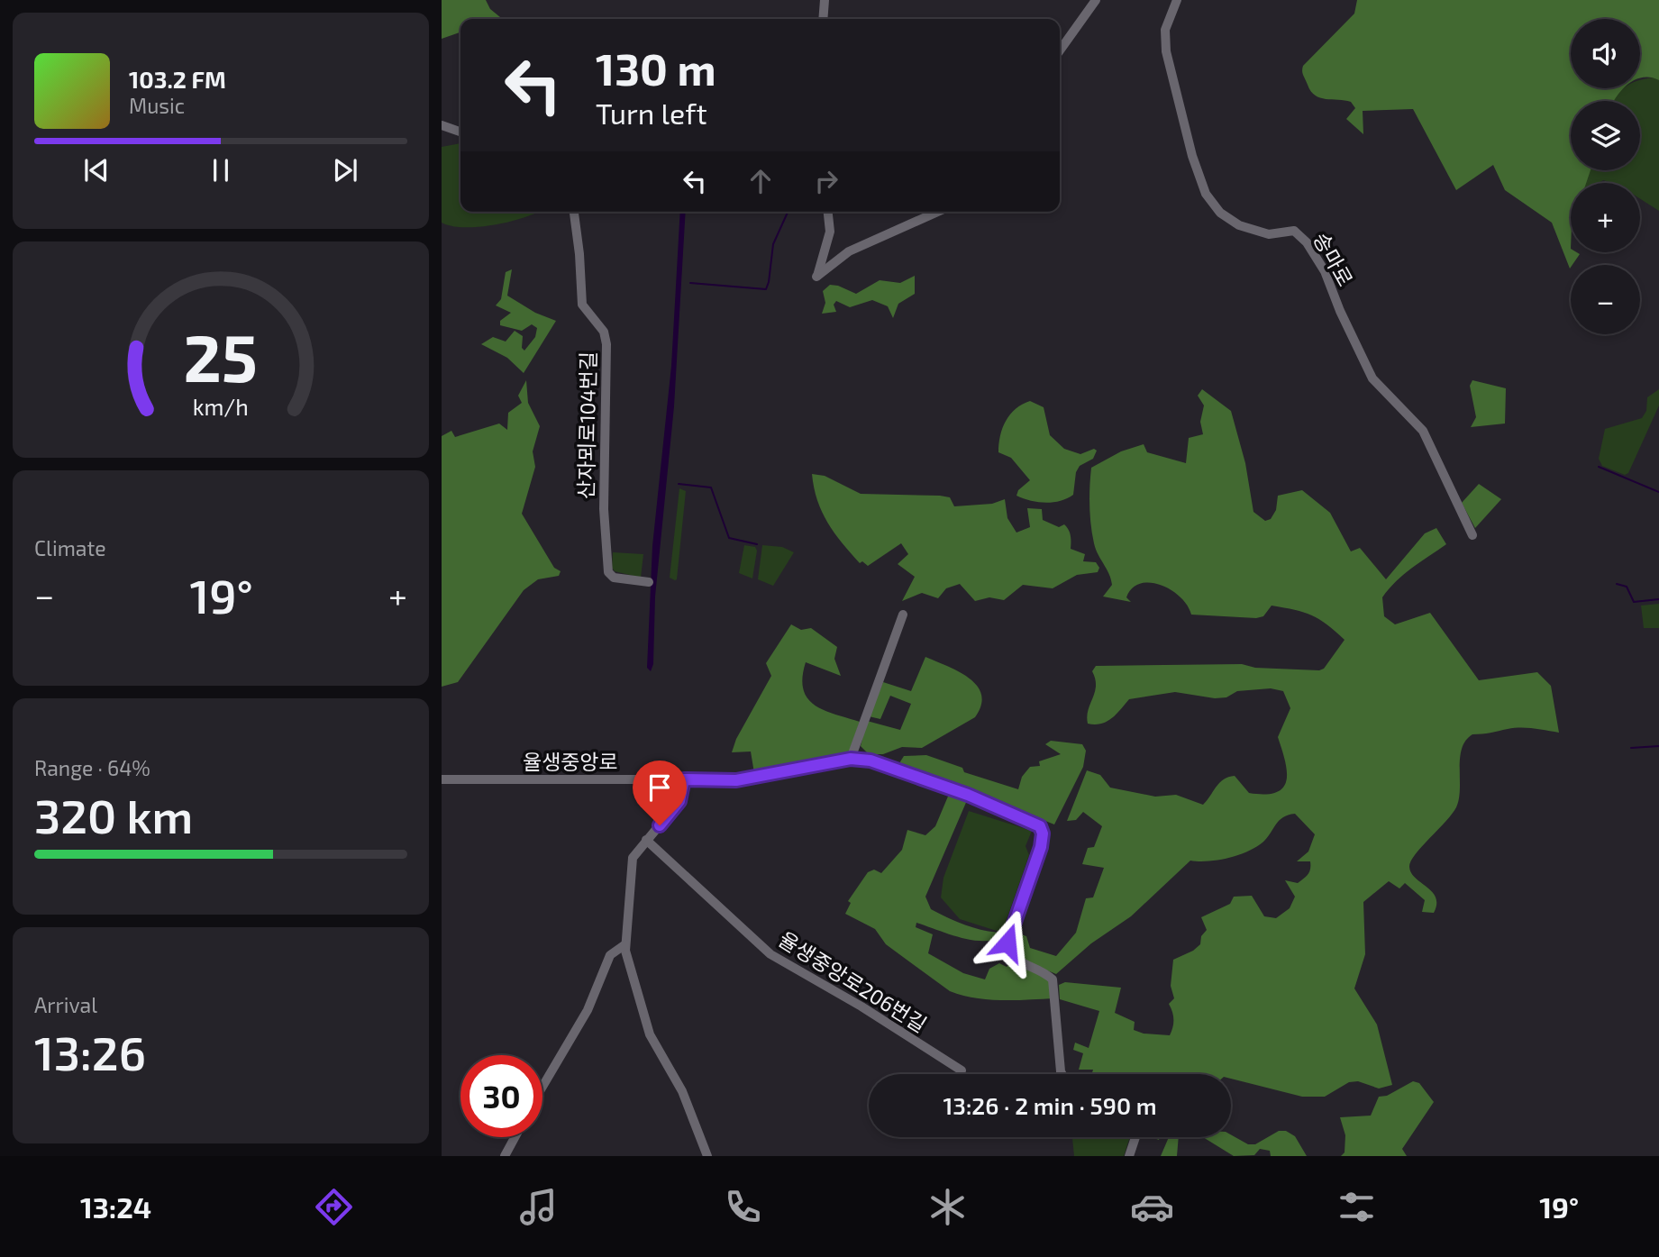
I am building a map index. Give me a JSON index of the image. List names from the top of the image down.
{
  "streets": {
    "street": [
      "송마로",
      "산자뫼로104번길",
      "율생중앙로",
      "율생중앙로206번길"
    ]
  },
  "page": {
    "map_buttons": ["+", "−"],
    "turn": ["130 m", "Turn left"],
    "song": ["103.2 FM", "Music"],
    "tile": [
      "Climate",
      ["Range · 64%", "320 km"],
      ["Arrival", "13:26"]
    ],
    "heat": ["−", "19°", "+"],
    "limit": "30",
    "trip": "13:26 · 2 min · 590 m",
    "tabs": ["13:24", "19°"],
    "gauge": ["25", "km/h"]
  }
}
